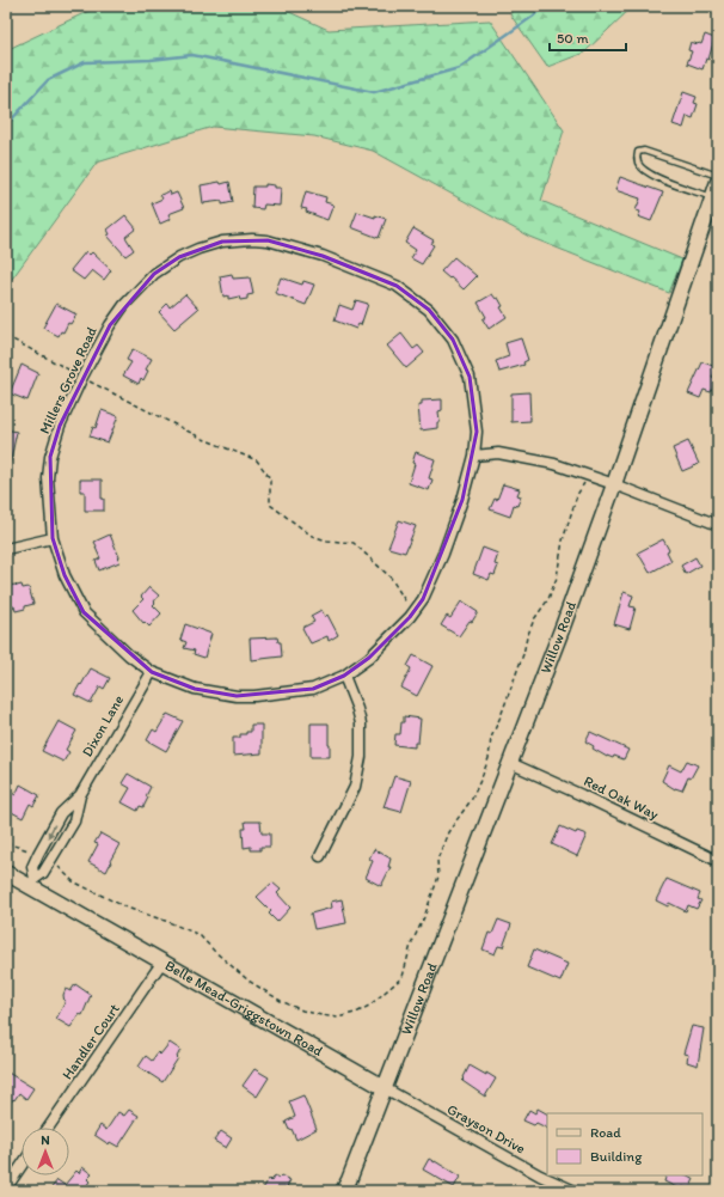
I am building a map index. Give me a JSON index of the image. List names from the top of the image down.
{
  "streets": {
    "street": [
      "Millers Grove Road",
      "Willow Road",
      "Dixon Lane",
      "Red Oak Way",
      "Belle Mead-Griggstown Road",
      "Handler Court",
      "Grayson Drive"
    ]
  },
  "crossings": [
    ["Millers Grove Road", "Dixon Lane"],
    ["Willow Road", "Red Oak Way"],
    ["Willow Road", "Belle Mead-Griggstown Road"],
    ["Willow Road", "Grayson Drive"],
    ["Dixon Lane", "Belle Mead-Griggstown Road"],
    ["Belle Mead-Griggstown Road", "Handler Court"],
    ["Belle Mead-Griggstown Road", "Grayson Drive"]
  ],
  "legend": ["Road", "Building"],
  "scale_bar": "50 m",
  "north": "top"
}
